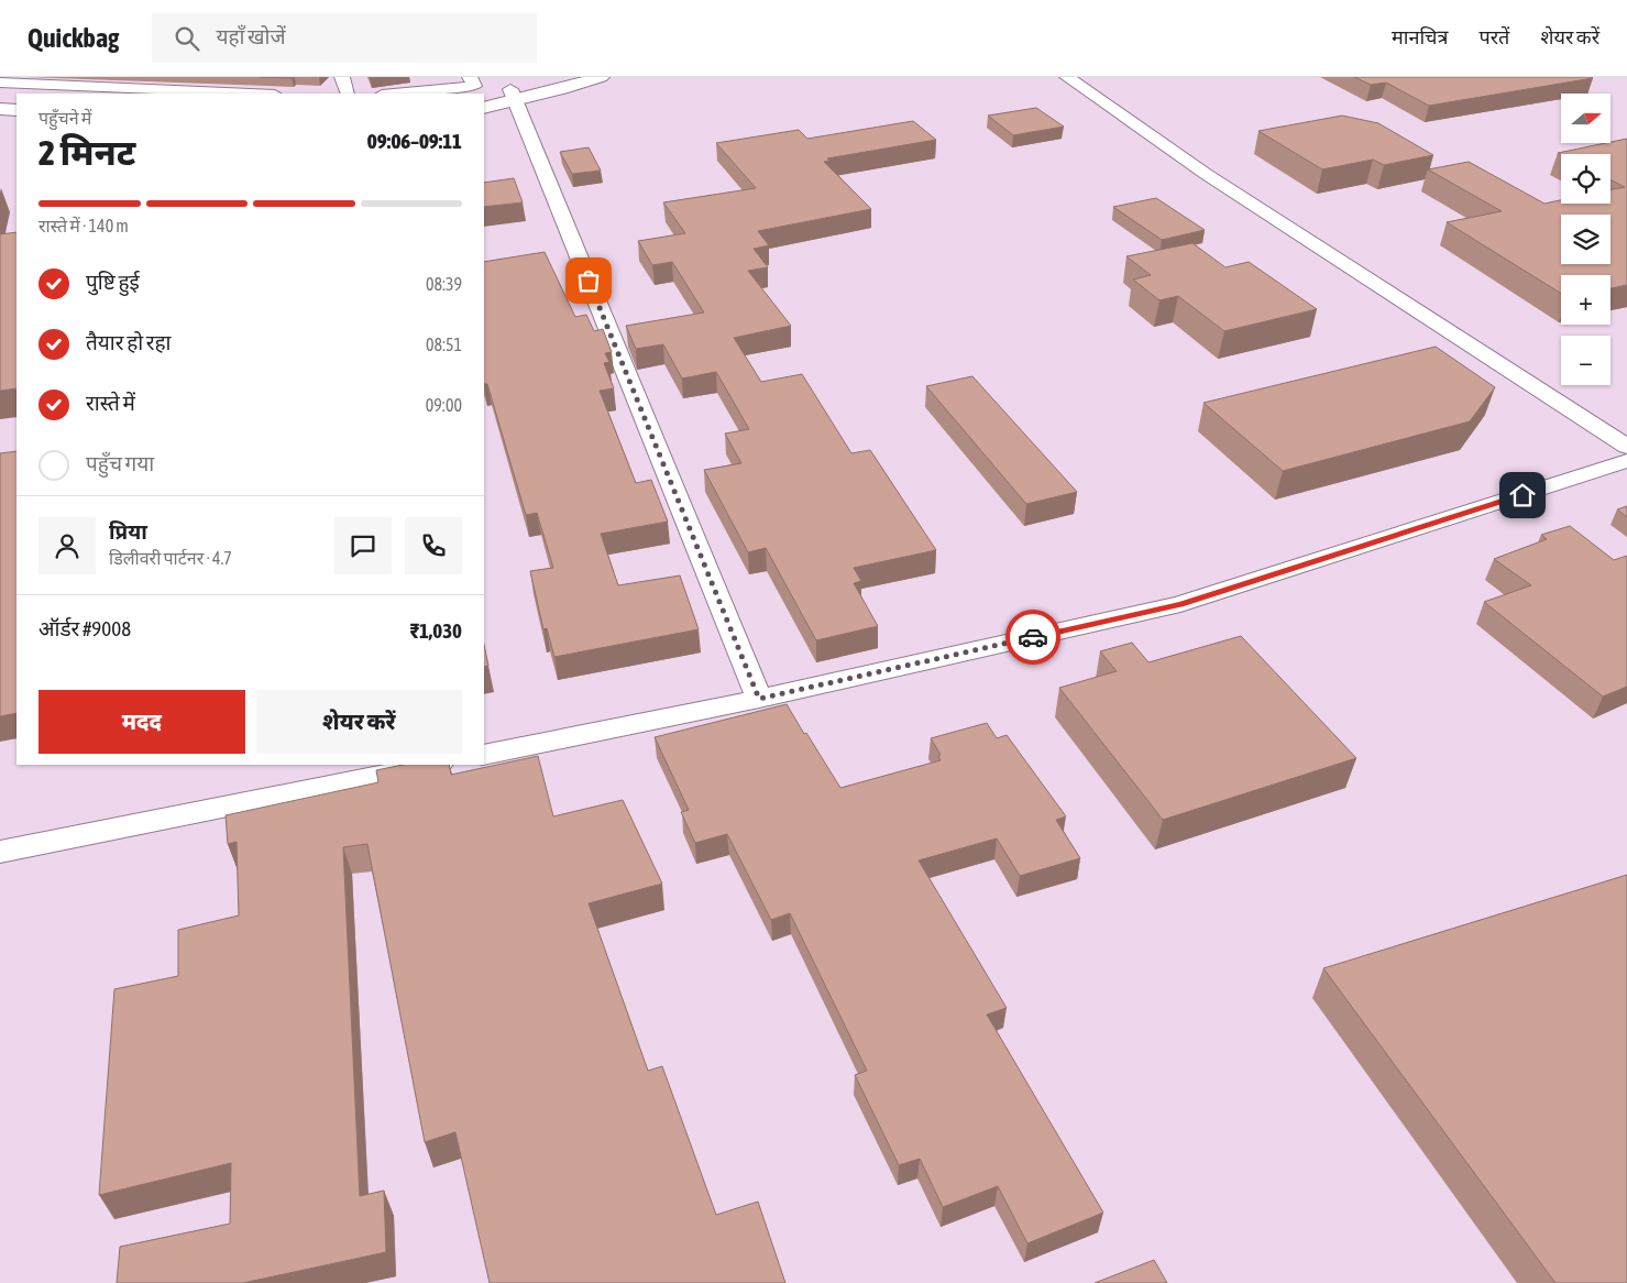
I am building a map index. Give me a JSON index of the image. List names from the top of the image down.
{
  "north": "right",
  "page": {
    "header": "Quickbag",
    "search": "यहाँ खोजें",
    "nav": ["मानचित्र", "परतें", "शेयर करें"],
    "map_buttons": ["+", "−"],
    "heading": ["2 मिनट", "पहुँचने में", "09:06–09:11"],
    "panel": [
      "प्रिया",
      "डिलीवरी पार्टनर · 4.7",
      "ऑर्डर #9008",
      "₹1,030"
    ],
    "bar": "रास्ते में · 140 m",
    "list": [
      ["पुष्टि हुई", "08:39"],
      ["तैयार हो रहा", "08:51"],
      ["रास्ते में", "09:00"],
      "पहुँच गया"
    ],
    "buttons": ["मदद", "शेयर करें"]
  }
}
